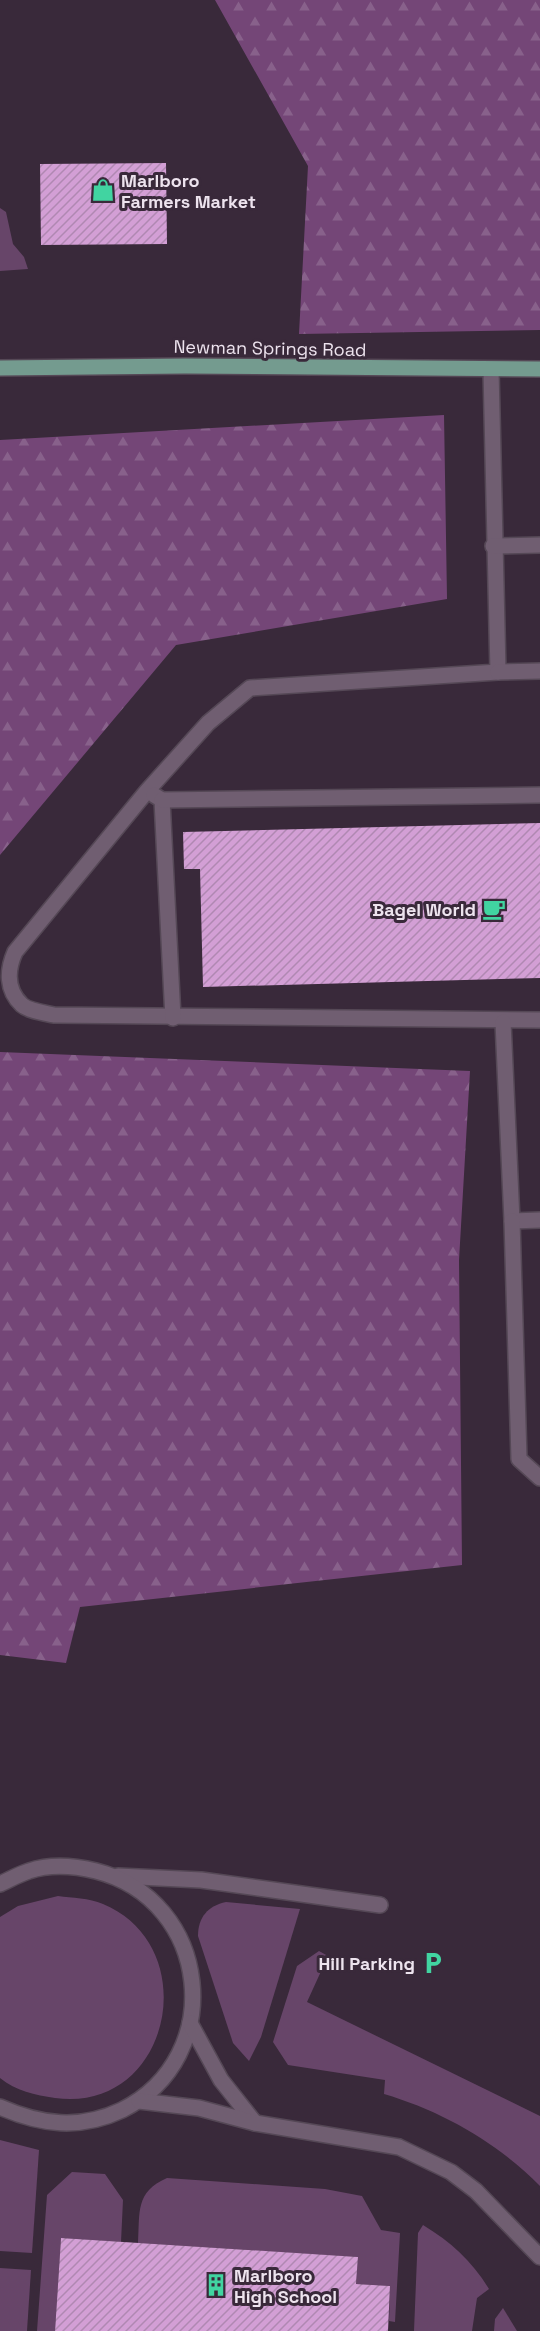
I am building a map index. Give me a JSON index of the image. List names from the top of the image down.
{
  "streets": {
    "main road": ["Newman Springs Road"]
  },
  "places": {
    "shop": ["Marlboro Farmers Market"],
    "cafe": ["Bagel World"],
    "parking": ["Hill Parking"],
    "building": ["Marlboro High School"]
  }
}
